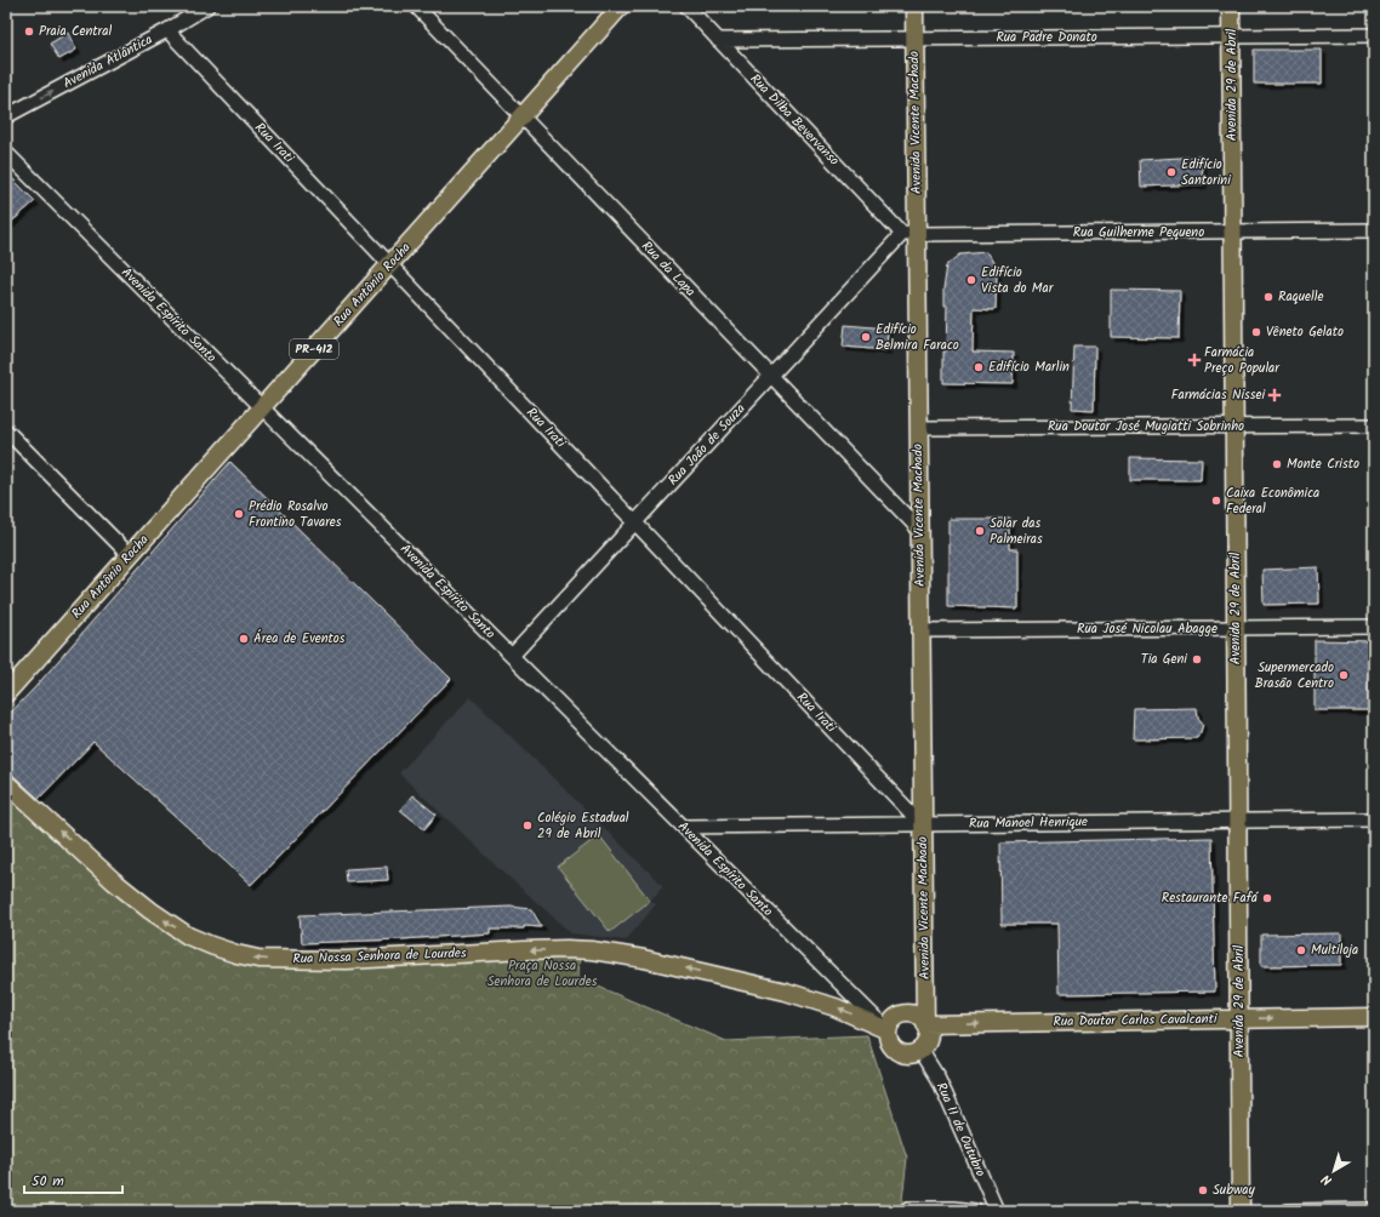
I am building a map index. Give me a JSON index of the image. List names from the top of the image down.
{
  "streets": {
    "main road": [
      "Avenida 29 de Abril",
      "Avenida Vicente Machado",
      "Rua Antônio Rocha",
      "PR-412",
      "Rua Nossa Senhora de Lourdes",
      "Rua Doutor Carlos Cavalcanti"
    ],
    "street": [
      "Rua Padre Donato",
      "Avenida Atlântica",
      "Rua Dilba Bevervanso",
      "Rua Irati",
      "Rua Guilherme Pequeno",
      "Rua da Lapa",
      "Avenida Espírito Santo",
      "Rua Doutor José Mugiatti Sobrinho",
      "Rua João de Souza",
      "Rua José Nicolau Abagge",
      "Rua Manoel Henrique",
      "Rua 11 de Outubro"
    ]
  },
  "crossings": [
    ["Rua Padre Donato", "Avenida 29 de Abril"],
    ["Rua Padre Donato", "Rua Dilba Bevervanso"],
    ["Rua Padre Donato", "Avenida Vicente Machado"],
    ["Avenida Atlântica", "Rua Irati"],
    ["Avenida 29 de Abril", "Rua Guilherme Pequeno"],
    ["Avenida 29 de Abril", "Rua Doutor José Mugiatti Sobrinho"],
    ["Avenida 29 de Abril", "Rua José Nicolau Abagge"],
    ["Avenida 29 de Abril", "Rua Manoel Henrique"],
    ["Avenida 29 de Abril", "Rua Doutor Carlos Cavalcanti"],
    ["Rua Dilba Bevervanso", "Avenida Vicente Machado"],
    ["Rua Dilba Bevervanso", "Rua Guilherme Pequeno"],
    ["Rua Dilba Bevervanso", "Rua João de Souza"],
    ["Avenida Vicente Machado", "Rua Irati"],
    ["Avenida Vicente Machado", "Rua Guilherme Pequeno"],
    ["Avenida Vicente Machado", "Rua da Lapa"],
    ["Avenida Vicente Machado", "Avenida Espírito Santo"],
    ["Avenida Vicente Machado", "Rua Doutor José Mugiatti Sobrinho"],
    ["Avenida Vicente Machado", "Rua João de Souza"],
    ["Avenida Vicente Machado", "Rua José Nicolau Abagge"],
    ["Avenida Vicente Machado", "Rua Manoel Henrique"],
    ["Avenida Vicente Machado", "Rua Nossa Senhora de Lourdes"],
    ["Avenida Vicente Machado", "Rua Doutor Carlos Cavalcanti"],
    ["Avenida Vicente Machado", "Rua 11 de Outubro"],
    ["Rua Irati", "Rua Antônio Rocha"],
    ["Rua Irati", "Rua João de Souza"],
    ["Rua Irati", "Rua Manoel Henrique"],
    ["Rua Guilherme Pequeno", "Rua João de Souza"],
    ["Rua da Lapa", "Rua Antônio Rocha"],
    ["Rua da Lapa", "Rua João de Souza"],
    ["Rua Antônio Rocha", "Avenida Espírito Santo"],
    ["Avenida Espírito Santo", "Rua João de Souza"],
    ["Avenida Espírito Santo", "Rua Manoel Henrique"],
    ["Avenida Espírito Santo", "Rua Nossa Senhora de Lourdes"],
    ["Avenida Espírito Santo", "Rua Doutor Carlos Cavalcanti"],
    ["Avenida Espírito Santo", "Rua 11 de Outubro"],
    ["Rua Nossa Senhora de Lourdes", "Rua Doutor Carlos Cavalcanti"],
    ["Rua Nossa Senhora de Lourdes", "Rua 11 de Outubro"],
    ["Rua Doutor Carlos Cavalcanti", "Rua 11 de Outubro"]
  ],
  "one_way": ["Avenida Atlântica", "Rua Nossa Senhora de Lourdes", "Rua Doutor Carlos Cavalcanti"],
  "parks": ["Praça Nossa Senhora de Lourdes"],
  "places": {
    "other": [
      "Praia Central",
      "Edifício Santorini",
      "Edifício Vista do Mar",
      "Raquelle",
      "Vêneto Gelato",
      "Edifício Belmira Faraco",
      "Edifício Marlin",
      "Monte Cristo",
      "Caixa Econômica Federal",
      "Prédio Rosalvo Frontino Tavares",
      "Solar das Palmeiras",
      "Área de Eventos",
      "Tia Geni",
      "Supermercado Brasão Centro",
      "Colégio Estadual 29 de Abril",
      "Restaurante Fafá",
      "Multiloja",
      "Subway"
    ],
    "health": ["Farmácia Preço Popular", "Farmácias Nissei"]
  },
  "scale_bar": "50 m",
  "north": "bottom left"
}
